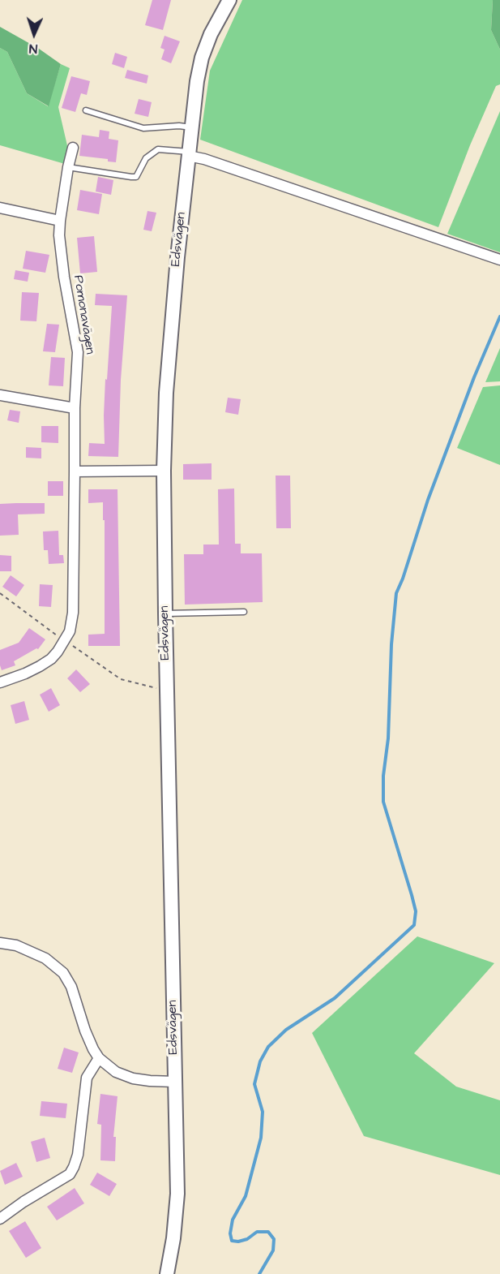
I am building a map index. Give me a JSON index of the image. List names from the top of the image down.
{
  "streets": {
    "street": ["Edsvägen", "Pomonavägen"]
  },
  "north": "bottom"
}
